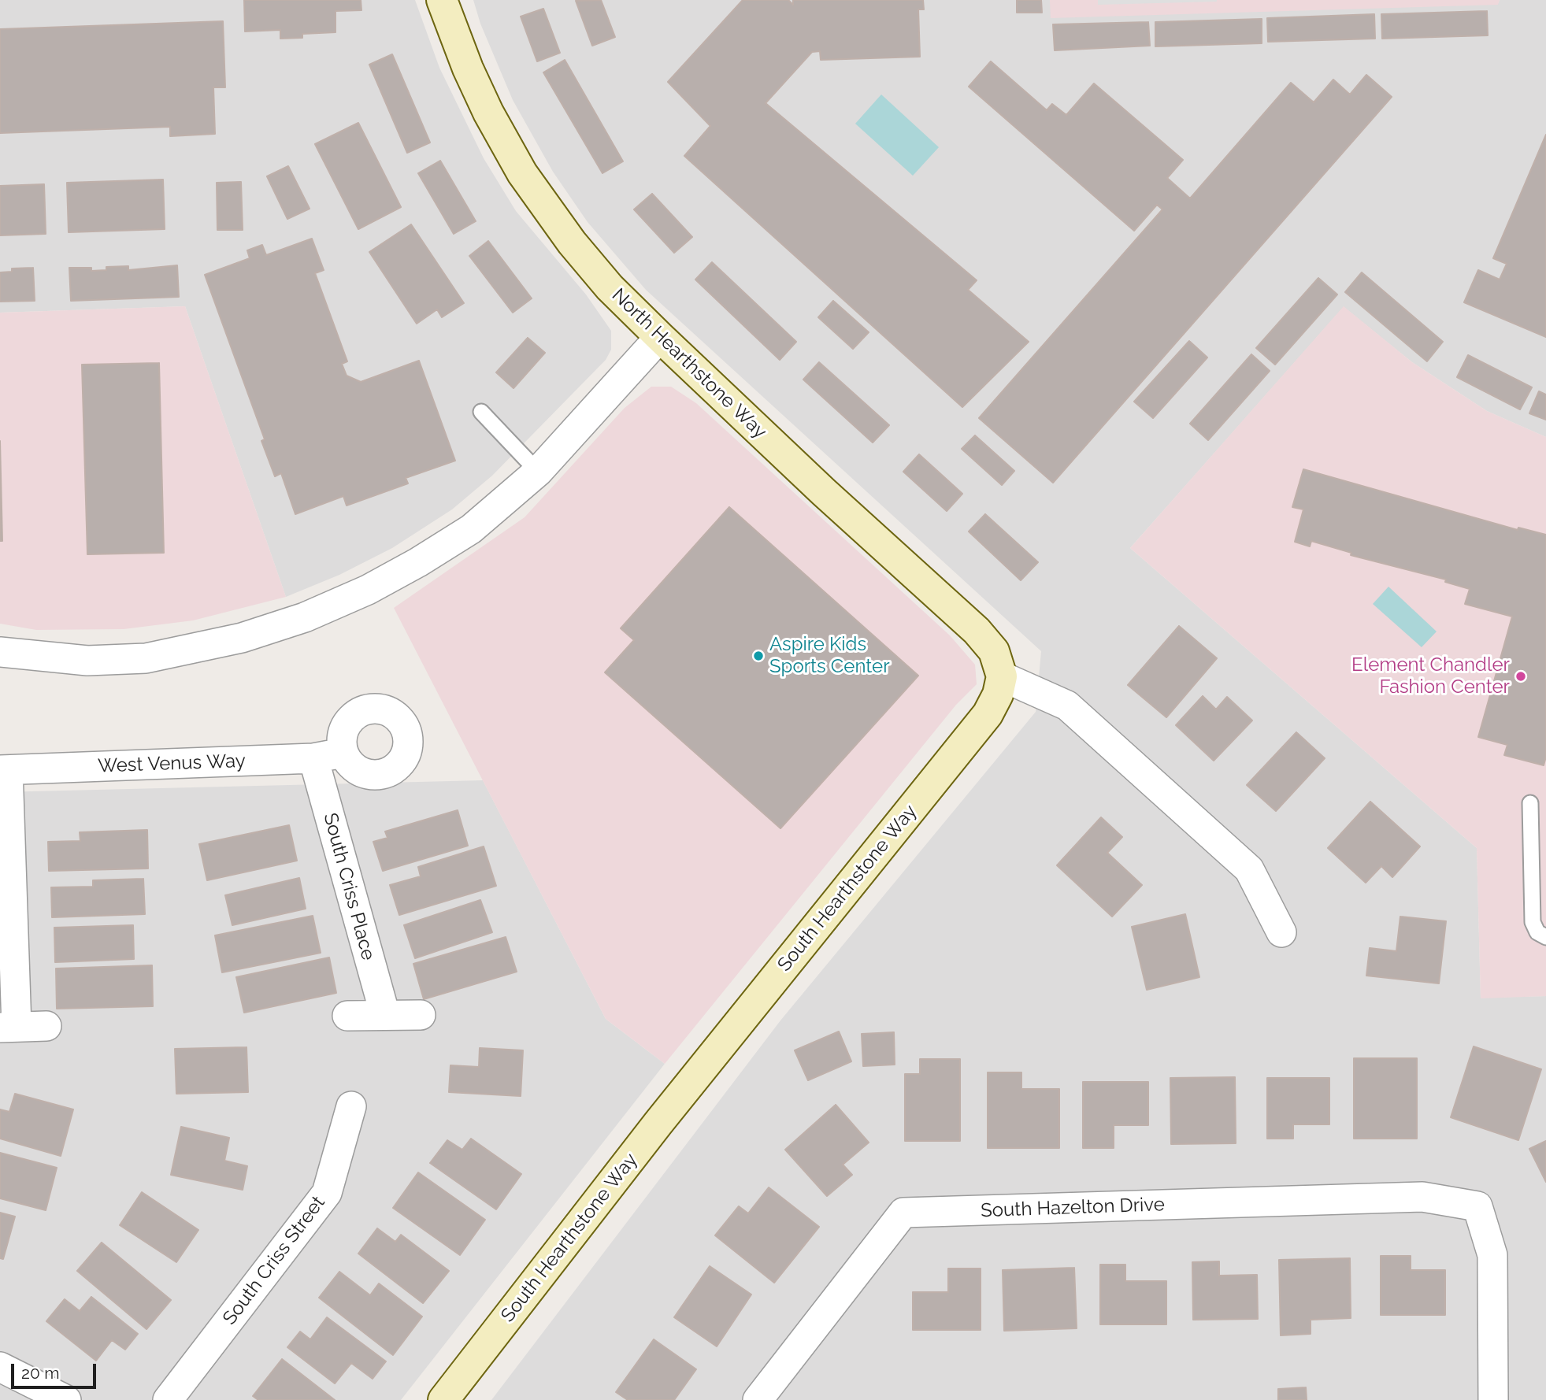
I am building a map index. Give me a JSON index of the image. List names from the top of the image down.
{
  "streets": {
    "street": [
      "North Hearthstone Way",
      "West Venus Way",
      "South Criss Place",
      "South Hearthstone Way",
      "South Hazelton Drive",
      "South Criss Street"
    ]
  },
  "crossings": [
    ["North Hearthstone Way", "South Hearthstone Way"],
    ["West Venus Way", "South Criss Place"]
  ],
  "places": ["Aspire Kids Sports Center", "Element Chandler Fashion Center"],
  "scale_bar": "20 m"
}
